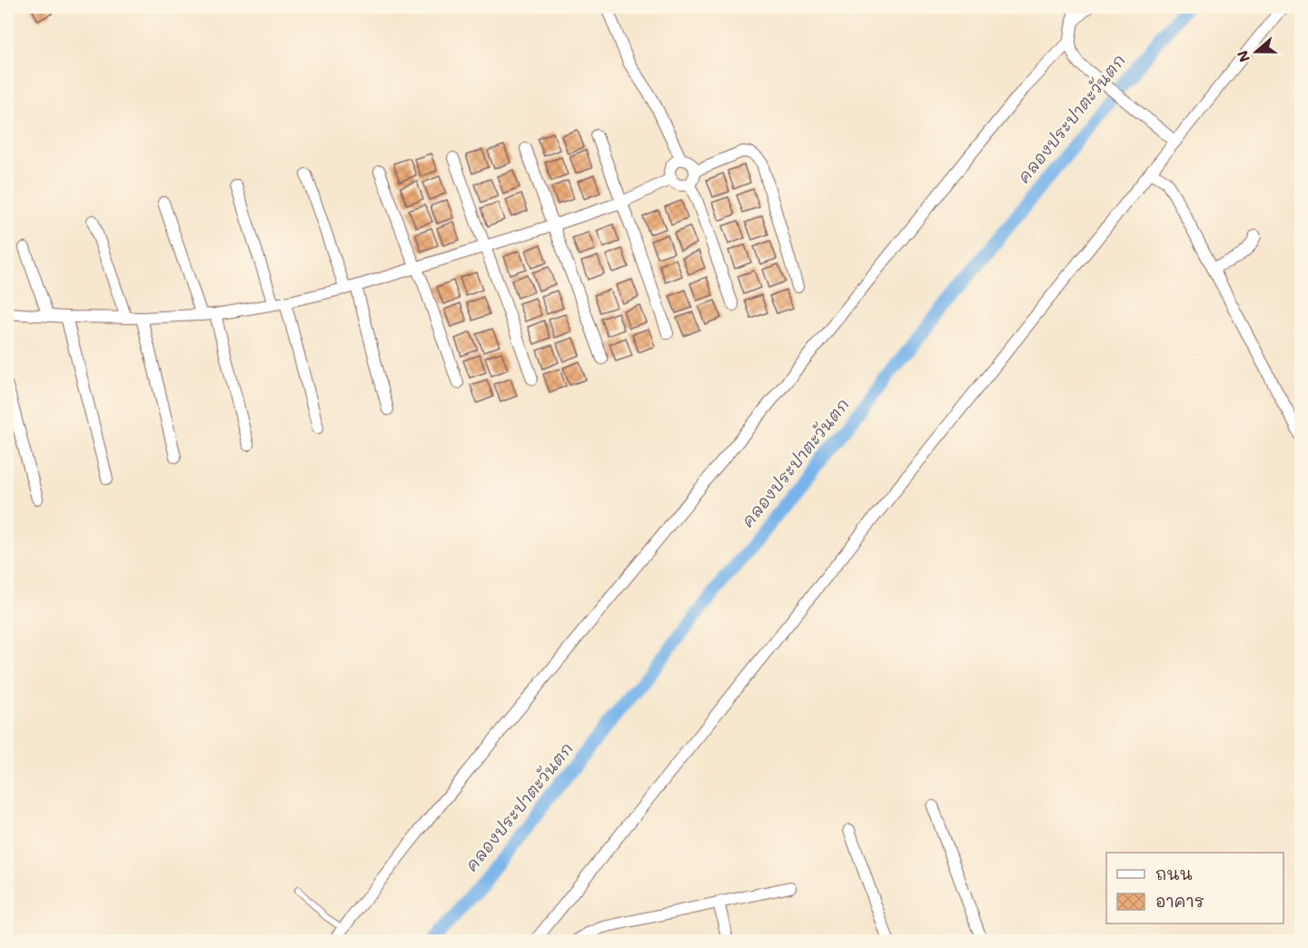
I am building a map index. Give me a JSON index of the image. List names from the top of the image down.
{
  "water": ["คลองประปาตะวันตก"],
  "legend": ["ถนน", "อาคาร"],
  "north": "left"
}
